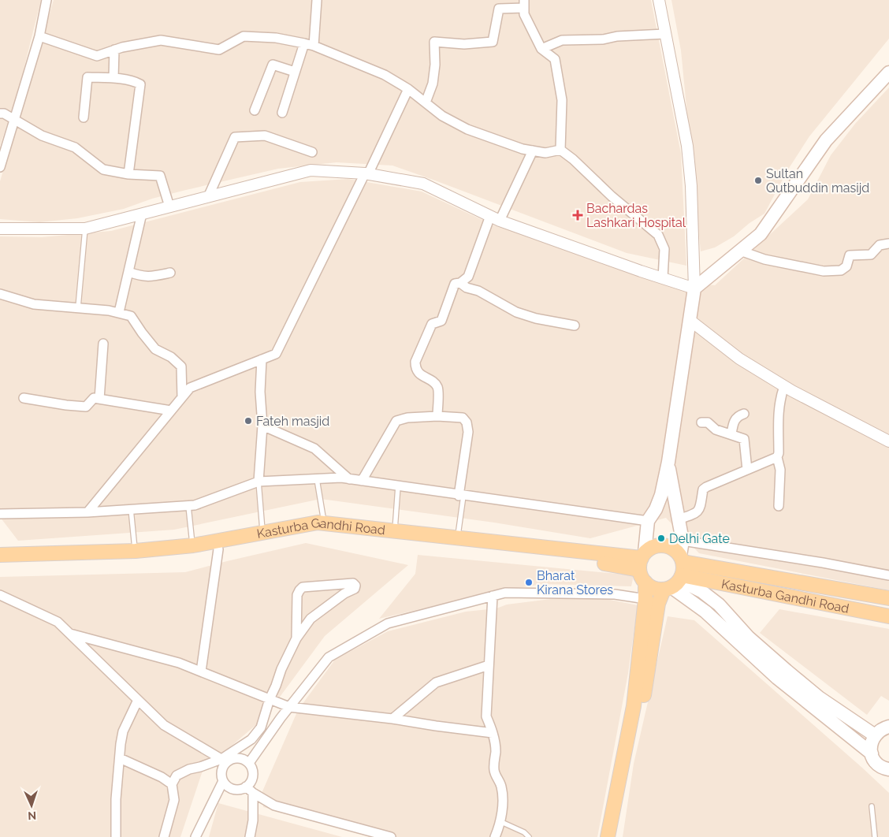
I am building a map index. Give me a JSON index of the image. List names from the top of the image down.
{
  "streets": {
    "main road": ["Kasturba Gandhi Road"]
  },
  "places": {
    "other": [
      "Sultan Qutbuddin masijd",
      "Fateh masjid",
      "Delhi Gate",
      "Bharat Kirana Stores"
    ],
    "health": ["Bachardas Lashkari Hospital"]
  },
  "north": "bottom"
}
